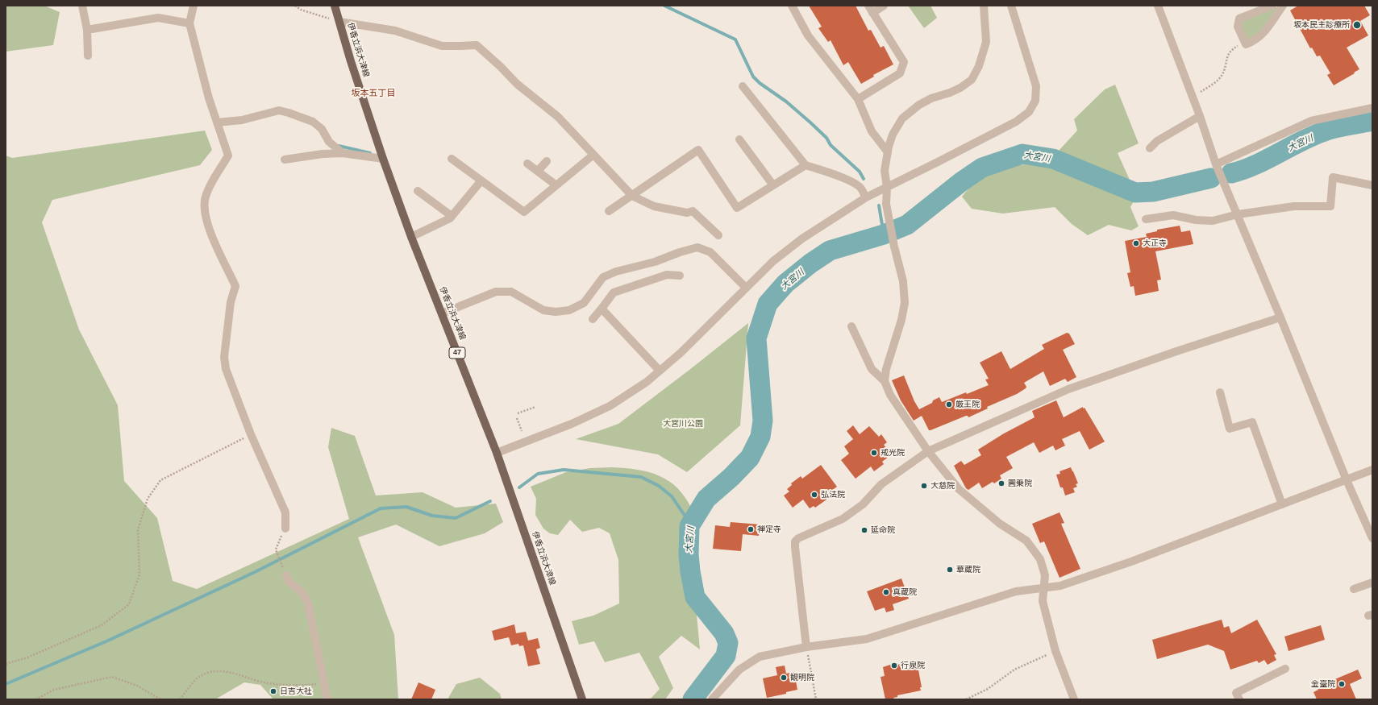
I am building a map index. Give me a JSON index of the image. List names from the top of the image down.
{
  "streets": {
    "main road": ["伊香立浜大津線", "47"]
  },
  "districts": ["坂本五丁目"],
  "water": ["大宮川"],
  "parks": ["大宮川公園"],
  "places": [
    "坂本民主診療所",
    "大正寺",
    "厳王院",
    "戒光院",
    "圓乗院",
    "大慈院",
    "弘法院",
    "禅定寺",
    "延命院",
    "華蔵院",
    "真蔵院",
    "行泉院",
    "観明院",
    "金臺院",
    "日吉大社"
  ]
}
